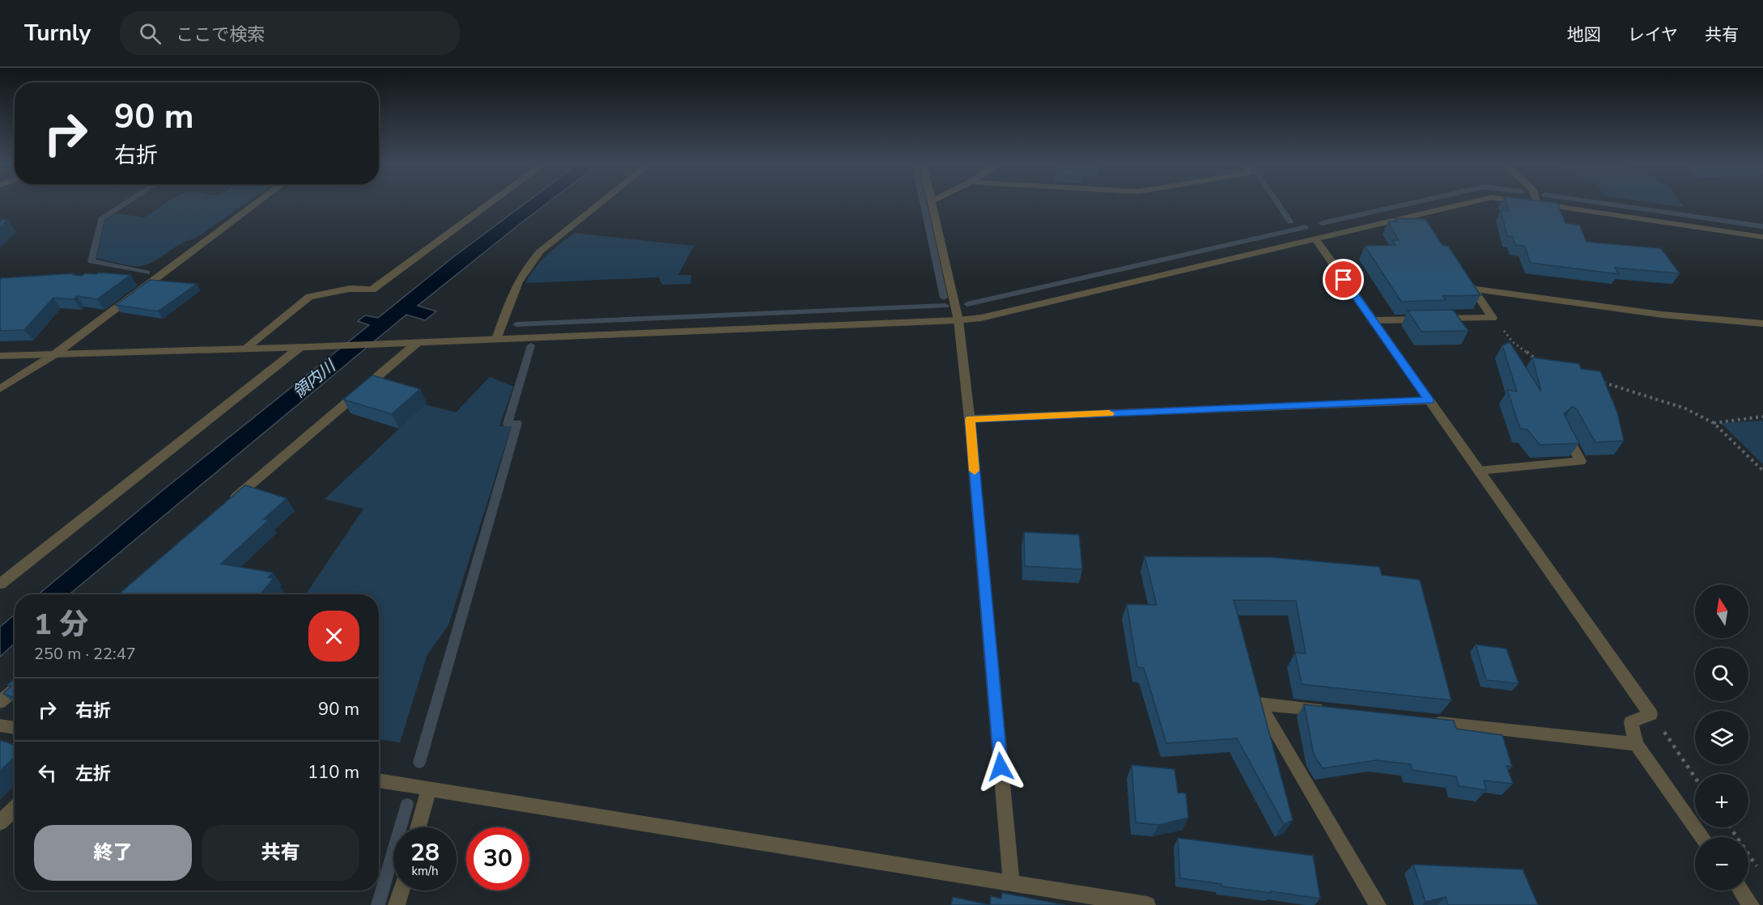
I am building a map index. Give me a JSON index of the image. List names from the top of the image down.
{
  "water": ["領内川"],
  "north": "top",
  "page": {
    "header": "Turnly",
    "search": "ここで検索",
    "nav": ["地図", "レイヤ", "共有"],
    "turn": ["90 m", "右折"],
    "map_buttons": ["+", "−"],
    "heading": ["1 分", "250 m · 22:47"],
    "list": [
      {
        "name": "右折",
        "value": "90 m"
      },
      {
        "name": "左折",
        "value": "110 m"
      }
    ],
    "buttons": ["終了", "共有"],
    "speed": "28 km/h",
    "limit": "30"
  }
}
